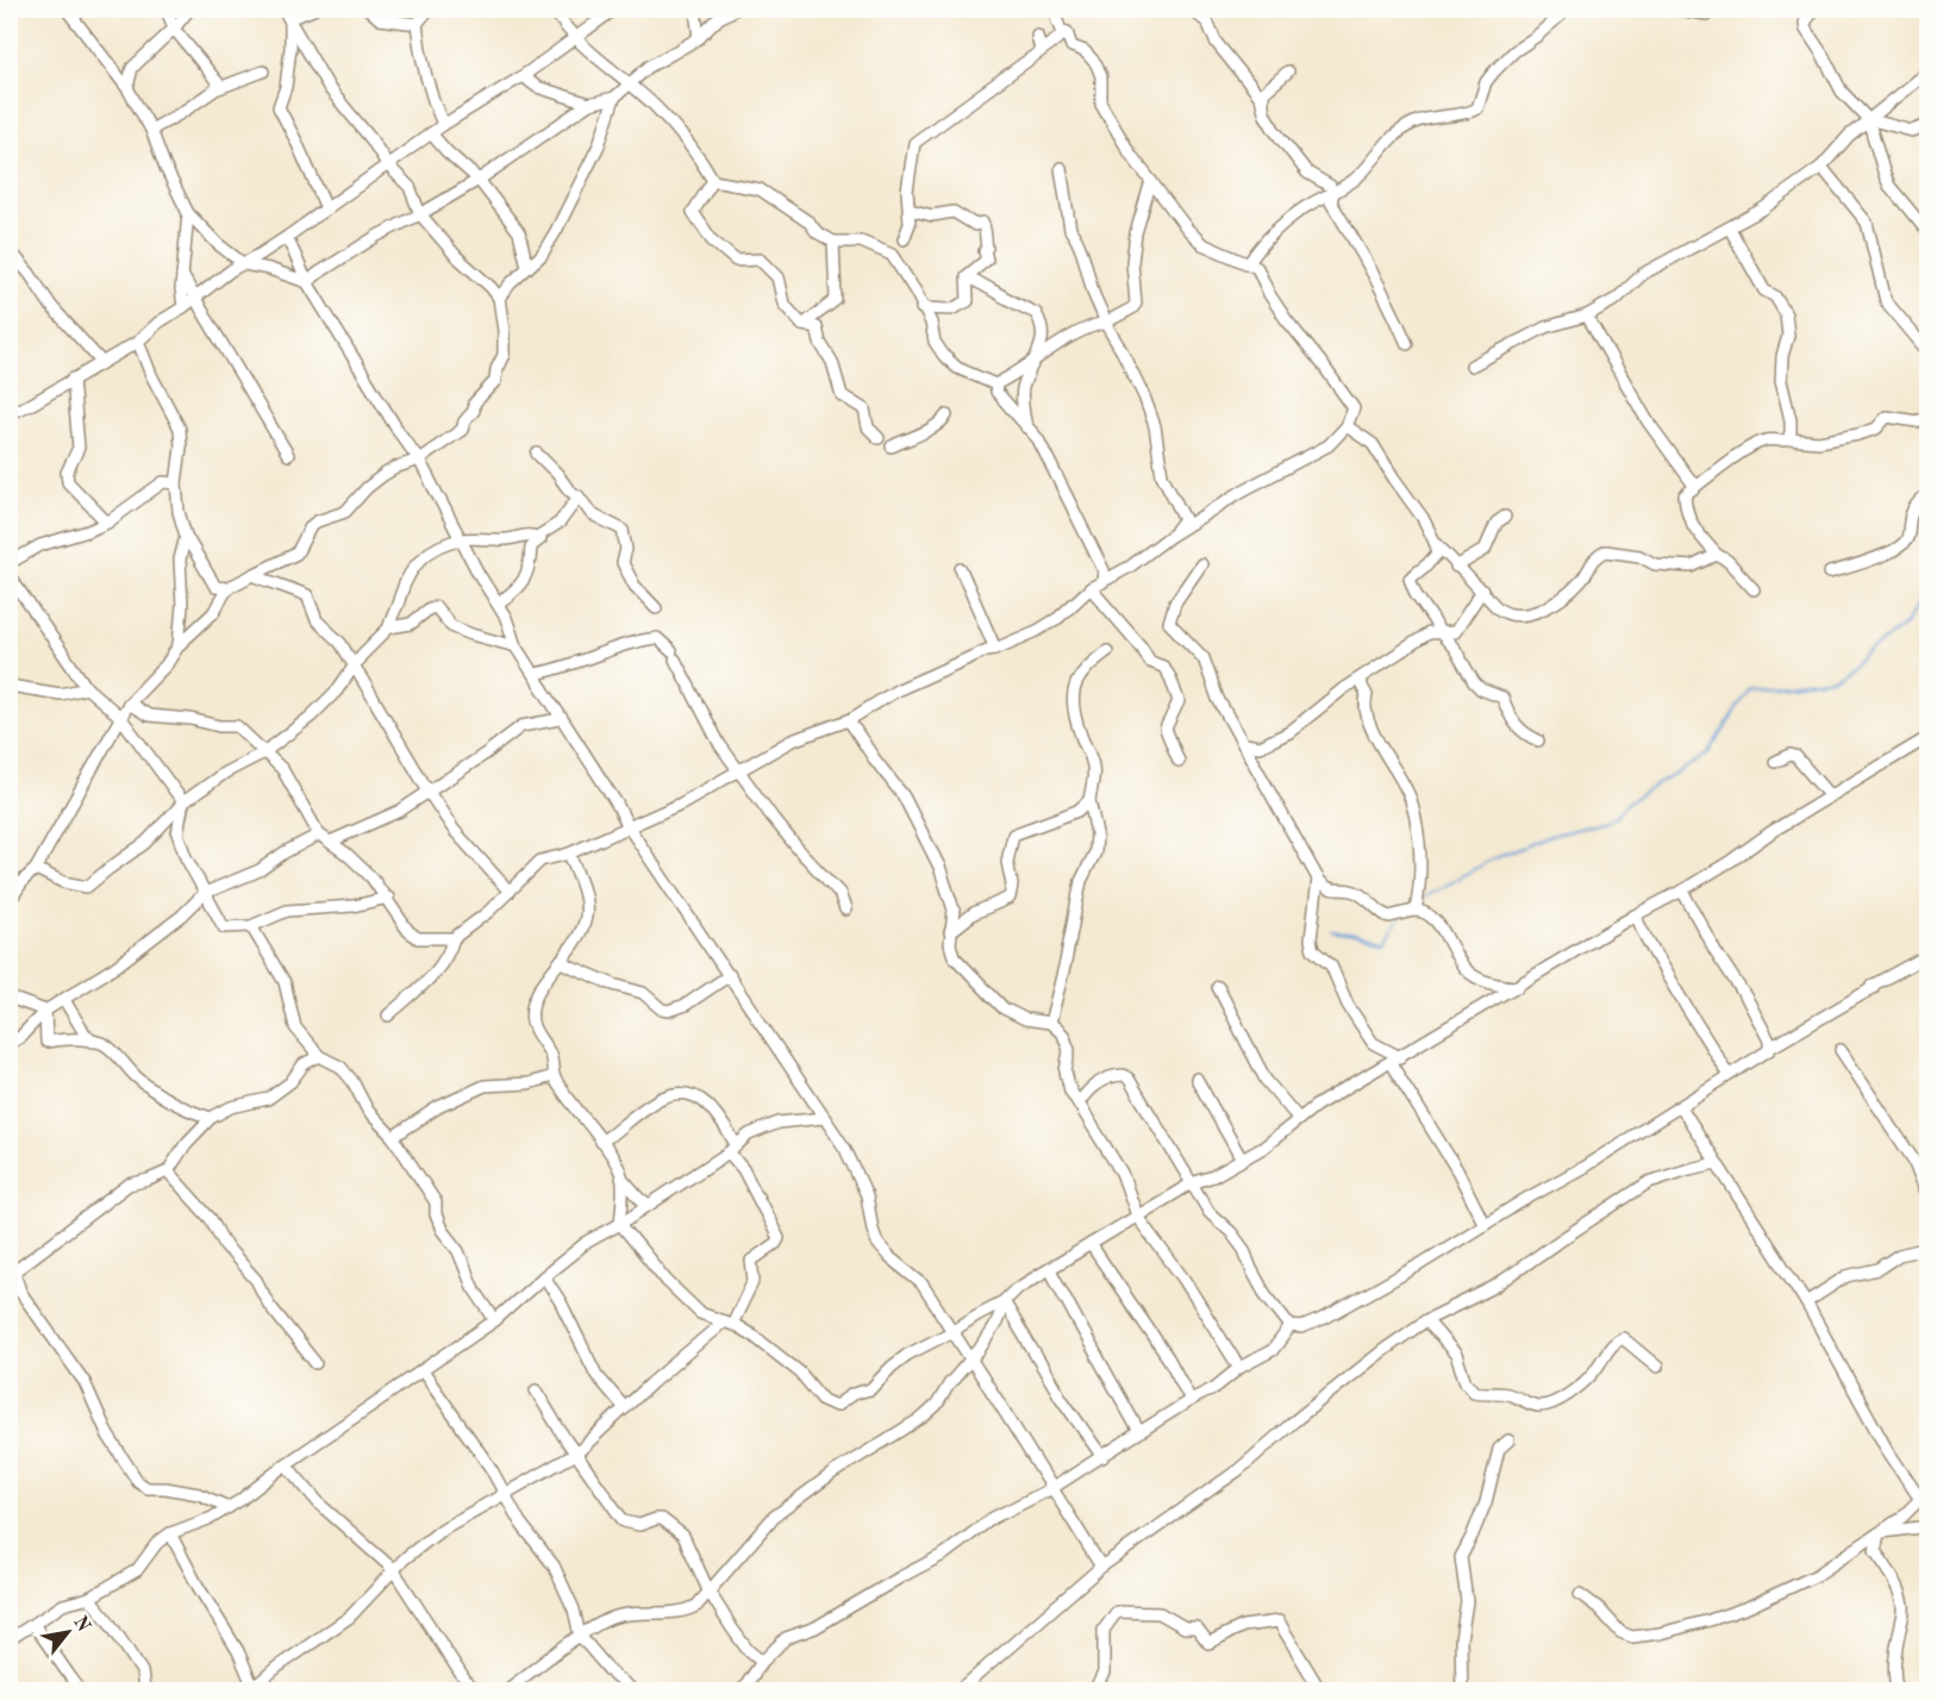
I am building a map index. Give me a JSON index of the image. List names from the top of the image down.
{
  "north": "top right"
}
